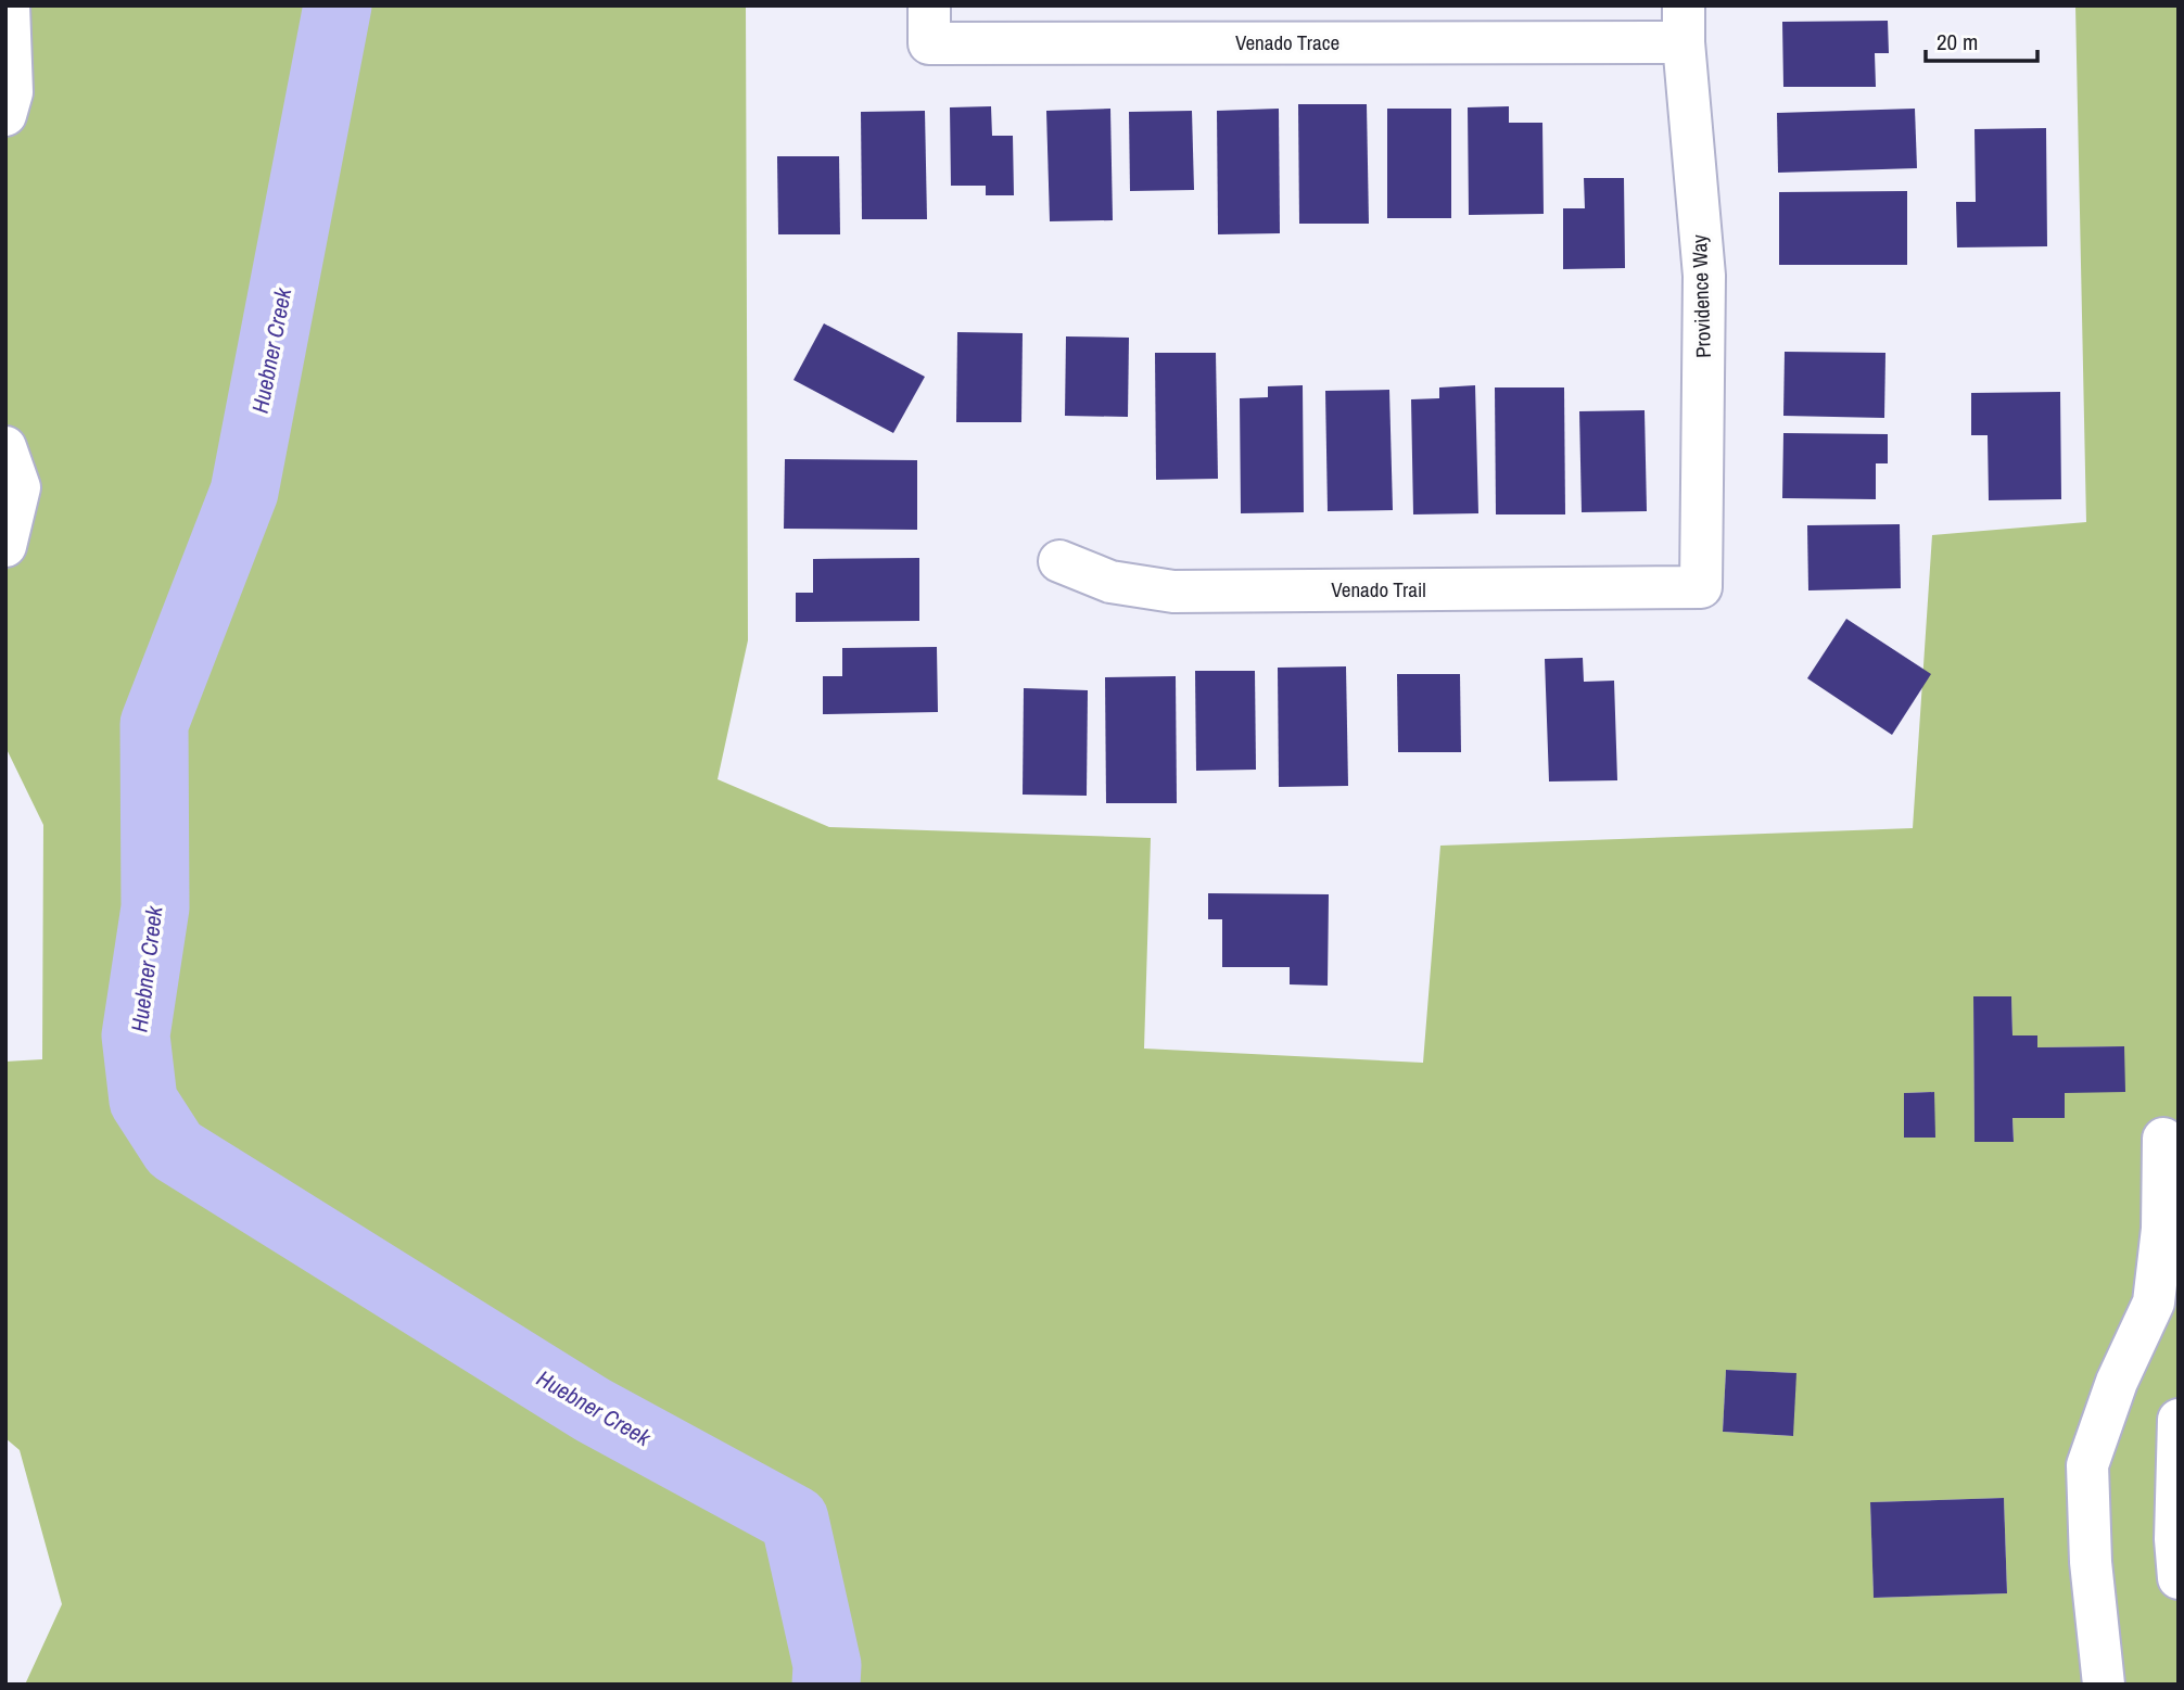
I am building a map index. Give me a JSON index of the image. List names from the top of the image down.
{
  "streets": {
    "street": ["Venado Trace", "Providence Way", "Venado Trail"]
  },
  "crossings": [
    ["Venado Trace", "Providence Way"],
    ["Providence Way", "Venado Trail"]
  ],
  "water": ["Huebner Creek"],
  "scale_bar": "20 m"
}
